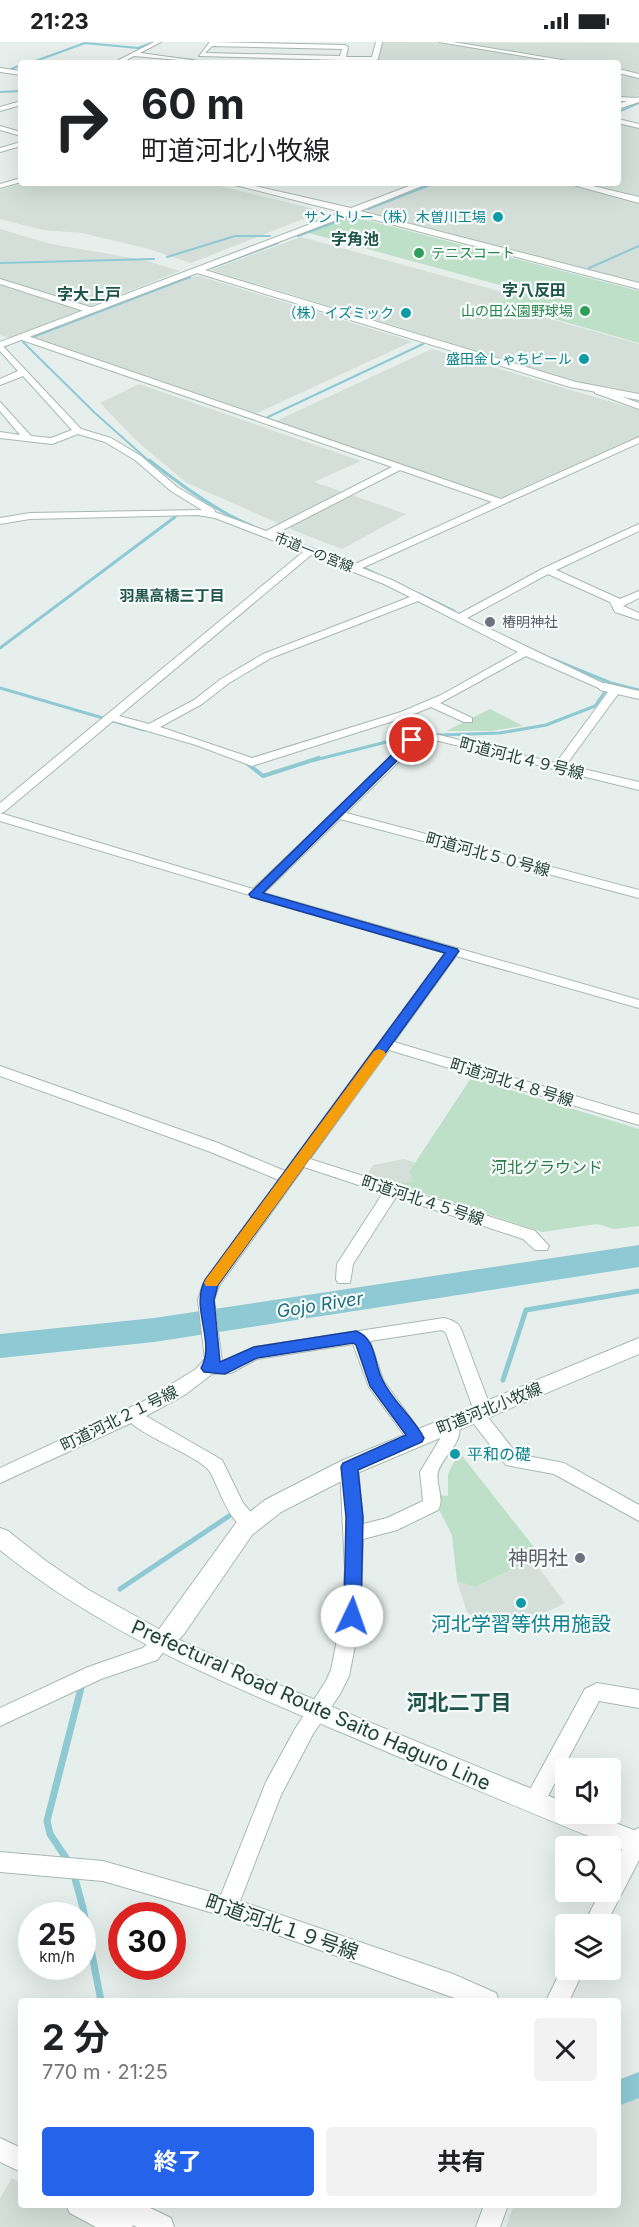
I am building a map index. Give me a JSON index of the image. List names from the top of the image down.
{
  "streets": {
    "street": [
      "市道一の宮線",
      "町道河北４９号線",
      "町道河北５０号線",
      "町道河北４８号線",
      "町道河北４５号線",
      "町道河北小牧線",
      "町道河北２１号線",
      "Prefectural Road Route Saito Haguro Line",
      "町道河北１９号線"
    ]
  },
  "crossings": [
    ["町道河北４９号線", "町道河北５０号線"],
    ["町道河北小牧線", "Prefectural Road Route Saito Haguro Line"]
  ],
  "districts": [
    "字角池",
    "字八反田",
    "字大上戸",
    "羽黒高橋三丁目",
    "河北二丁目"
  ],
  "water": ["Gojo River"],
  "parks": ["河北グラウンド"],
  "places": [
    "サントリー（株）木曽川工場",
    "テニスコート",
    "山の田公園野球場",
    "（株）イズミック",
    "盛田金しゃちビール",
    "椿明神社",
    "平和の礎",
    "神明社",
    "河北学習等供用施設"
  ],
  "page": {
    "status": "21:23",
    "turn": ["60 m", "町道河北小牧線"],
    "speed": "25 km/h",
    "limit": "30",
    "heading": ["2 分", "770 m · 21:25"],
    "buttons": ["終了", "共有"]
  }
}
